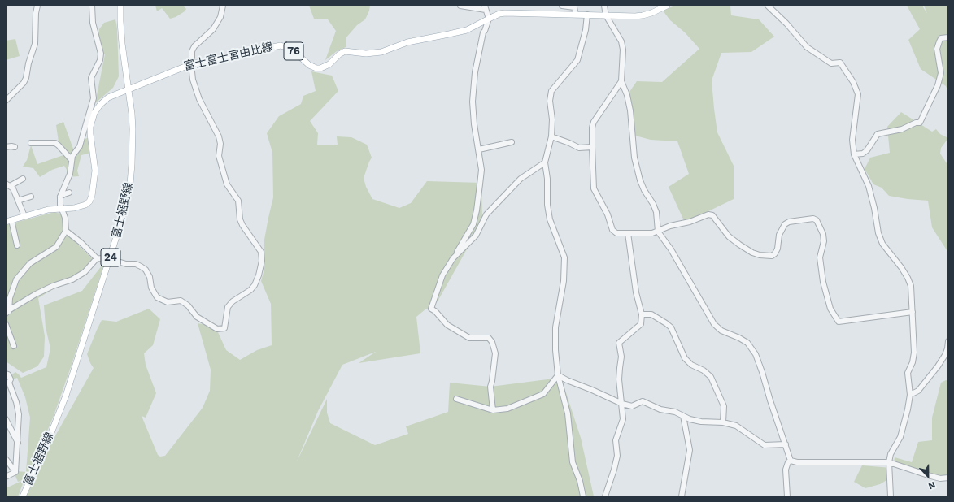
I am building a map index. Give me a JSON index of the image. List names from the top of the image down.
{
  "streets": {
    "main road": [
      "76",
      "富士富士宮由比線",
      "富士裾野線",
      "24"
    ]
  },
  "crossings": [
    ["富士富士宮由比線", "富士裾野線"]
  ],
  "north": "bottom"
}
